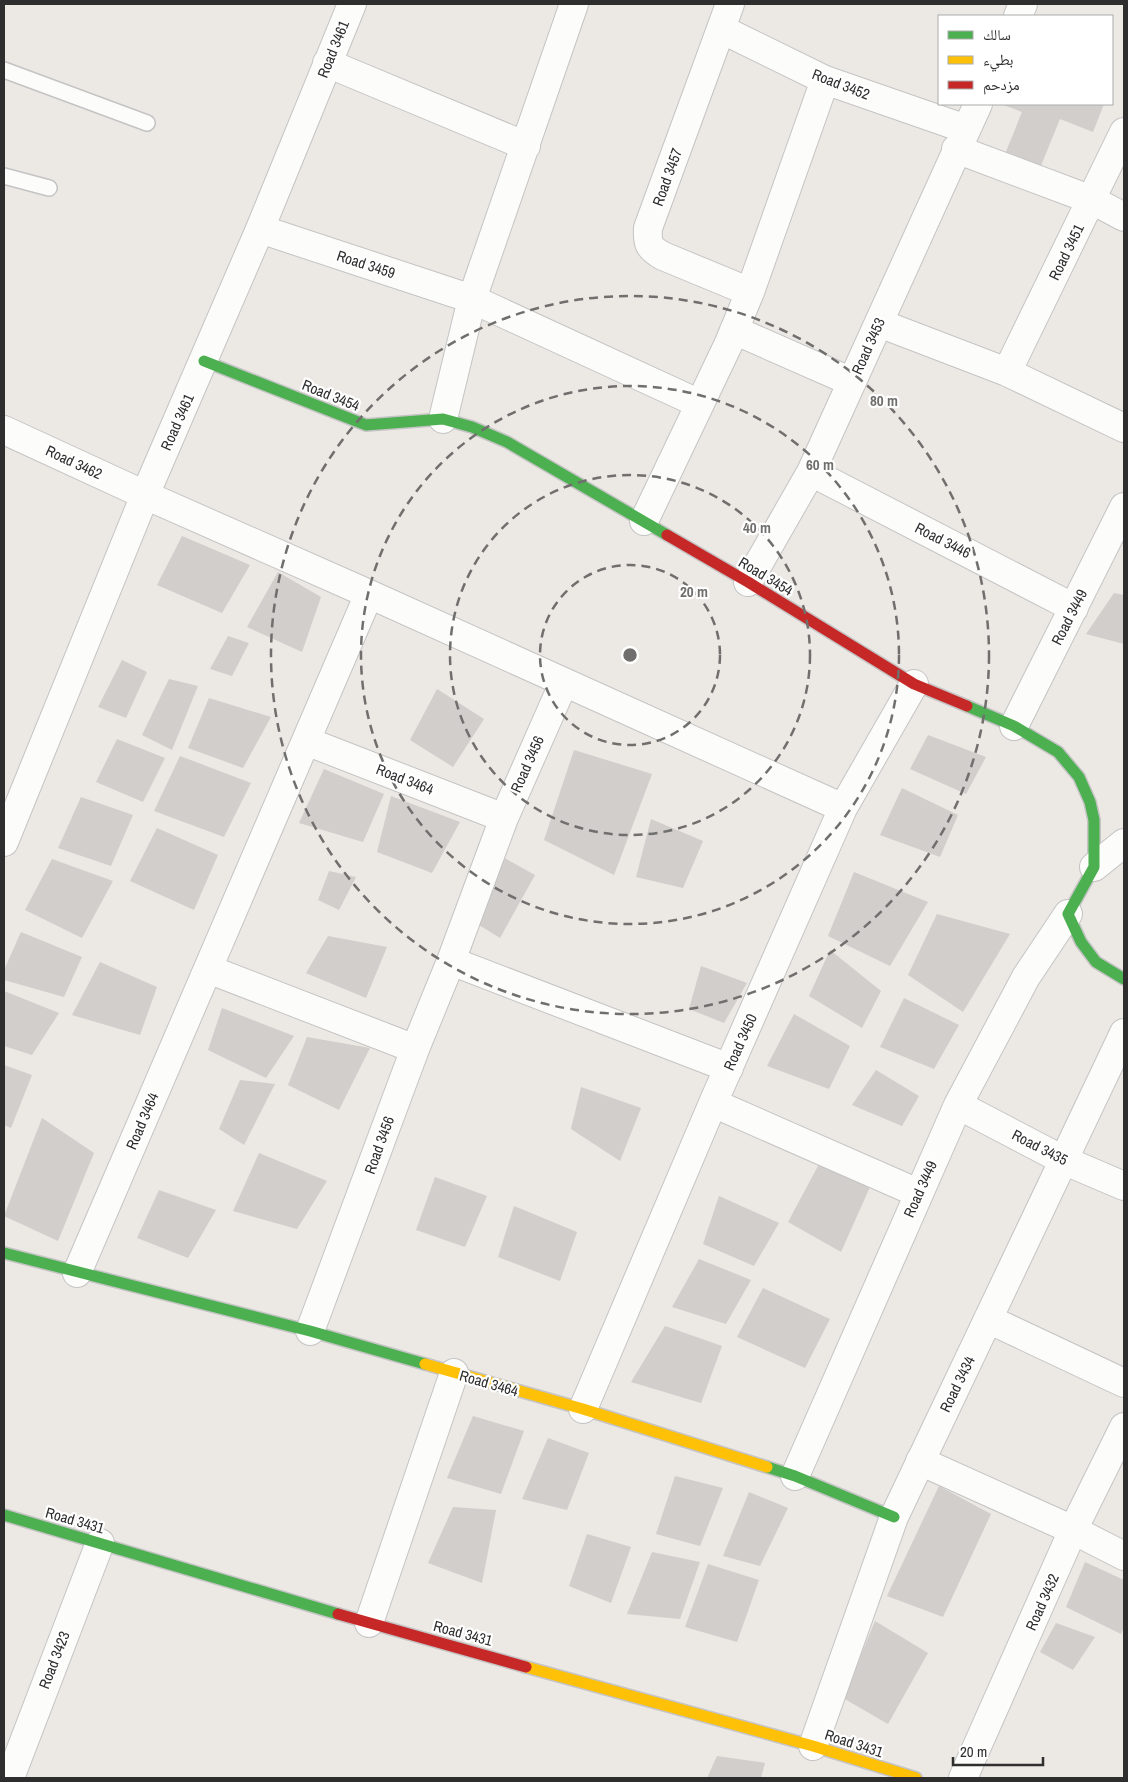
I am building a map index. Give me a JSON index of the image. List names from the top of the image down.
{
  "streets": {
    "street": [
      "Road 3461",
      "Road 3452",
      "Road 3457",
      "Road 3451",
      "Road 3459",
      "Road 3453",
      "Road 3454",
      "Road 3462",
      "Road 3446",
      "Road 3449",
      "Road 3456",
      "Road 3464",
      "Road 3450",
      "Road 3435",
      "Road 3434",
      "Road 3431",
      "Road 3432",
      "Road 3423"
    ]
  },
  "crossings": [
    ["Road 3461", "Road 3459"],
    ["Road 3461", "Road 3454"],
    ["Road 3461", "Road 3462"],
    ["Road 3452", "Road 3457"],
    ["Road 3452", "Road 3451"],
    ["Road 3452", "Road 3453"],
    ["Road 3453", "Road 3454"],
    ["Road 3453", "Road 3446"],
    ["Road 3454", "Road 3449"],
    ["Road 3454", "Road 3450"],
    ["Road 3462", "Road 3456"],
    ["Road 3462", "Road 3464"],
    ["Road 3462", "Road 3450"],
    ["Road 3446", "Road 3449"],
    ["Road 3449", "Road 3464"],
    ["Road 3449", "Road 3435"],
    ["Road 3456", "Road 3464"],
    ["Road 3464", "Road 3450"],
    ["Road 3464", "Road 3434"],
    ["Road 3435", "Road 3434"],
    ["Road 3434", "Road 3431"],
    ["Road 3431", "Road 3423"]
  ],
  "legend": ["سالك", "بطيء", "مزدحم"],
  "scale_bar": "20 m",
  "rings": [
    "80 m",
    "60 m",
    "40 m",
    "20 m"
  ]
}
